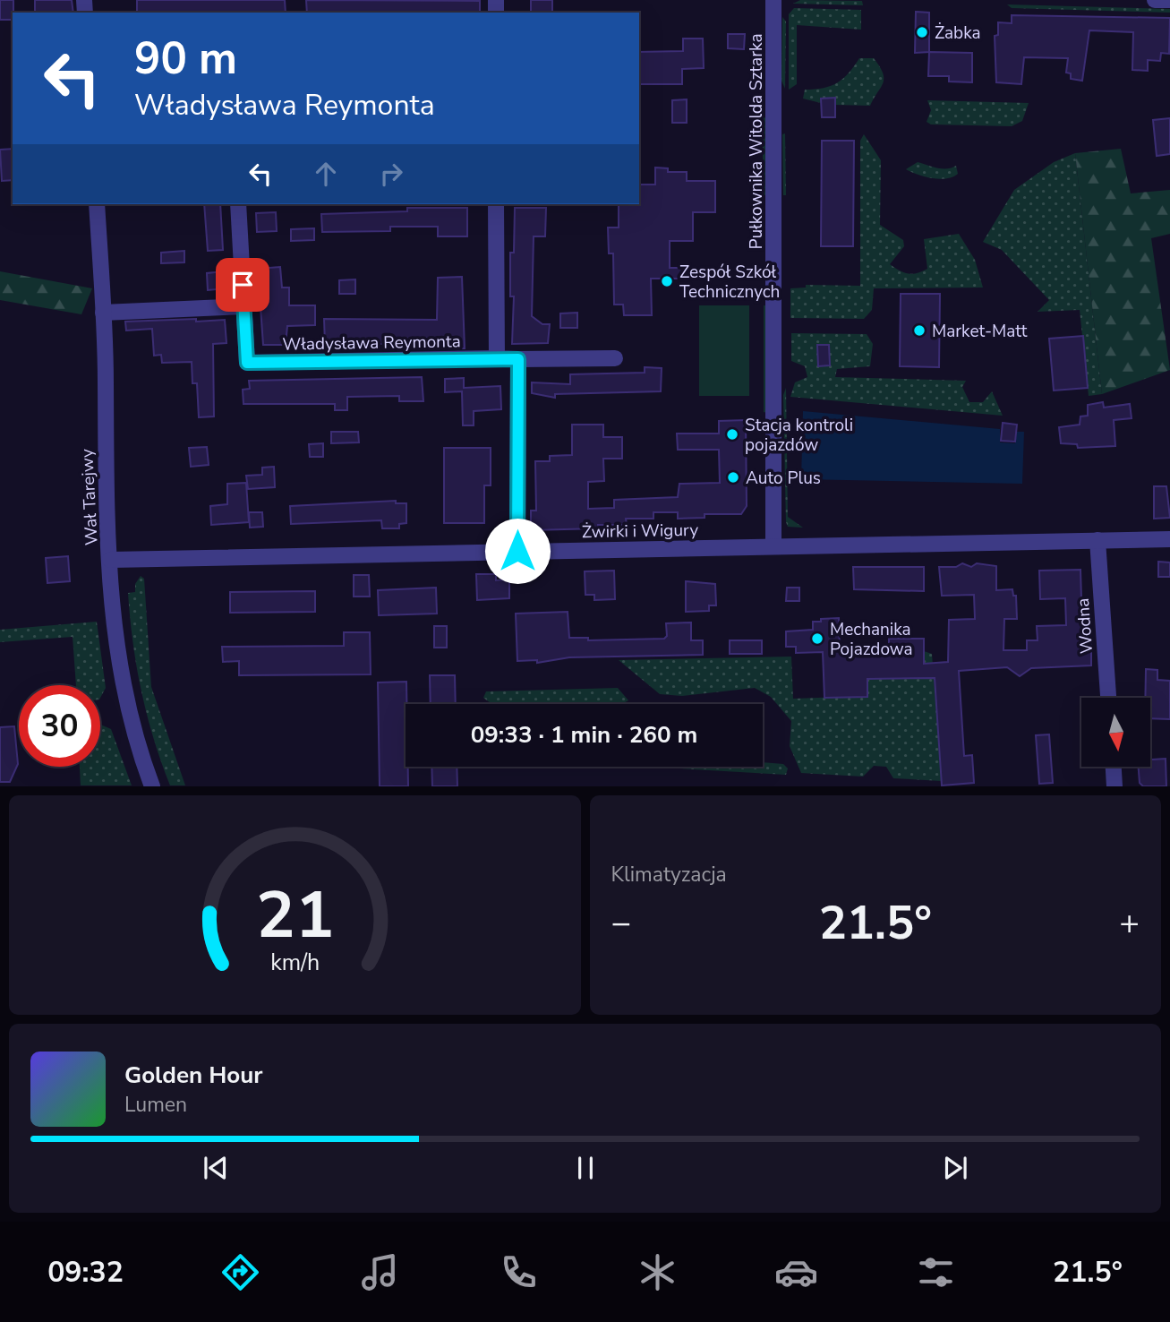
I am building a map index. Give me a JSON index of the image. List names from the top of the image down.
{
  "streets": {
    "street": [
      "Pułkownika Witolda Sztarka",
      "Władysława Reymonta",
      "Wał Tarejwy",
      "Żwirki i Wigury",
      "Wodna"
    ]
  },
  "crossings": [
    ["Pułkownika Witolda Sztarka", "Żwirki i Wigury"],
    ["Wał Tarejwy", "Żwirki i Wigury"],
    ["Żwirki i Wigury", "Wodna"]
  ],
  "places": [
    "Żabka",
    "Zespół Szkół Technicznych",
    "Market-Matt",
    "Stacja kontroli pojazdów",
    "Auto Plus",
    "Mechanika Pojazdowa"
  ],
  "north": "bottom",
  "page": {
    "turn": ["90 m", "Władysława Reymonta"],
    "limit": "30",
    "trip": "09:33 · 1 min · 260 m",
    "tile": "Klimatyzacja",
    "heat": ["−", "21.5°", "+"],
    "song": ["Golden Hour", "Lumen"],
    "tabs": ["09:32", "21.5°"],
    "gauge": ["21", "km/h"]
  }
}
